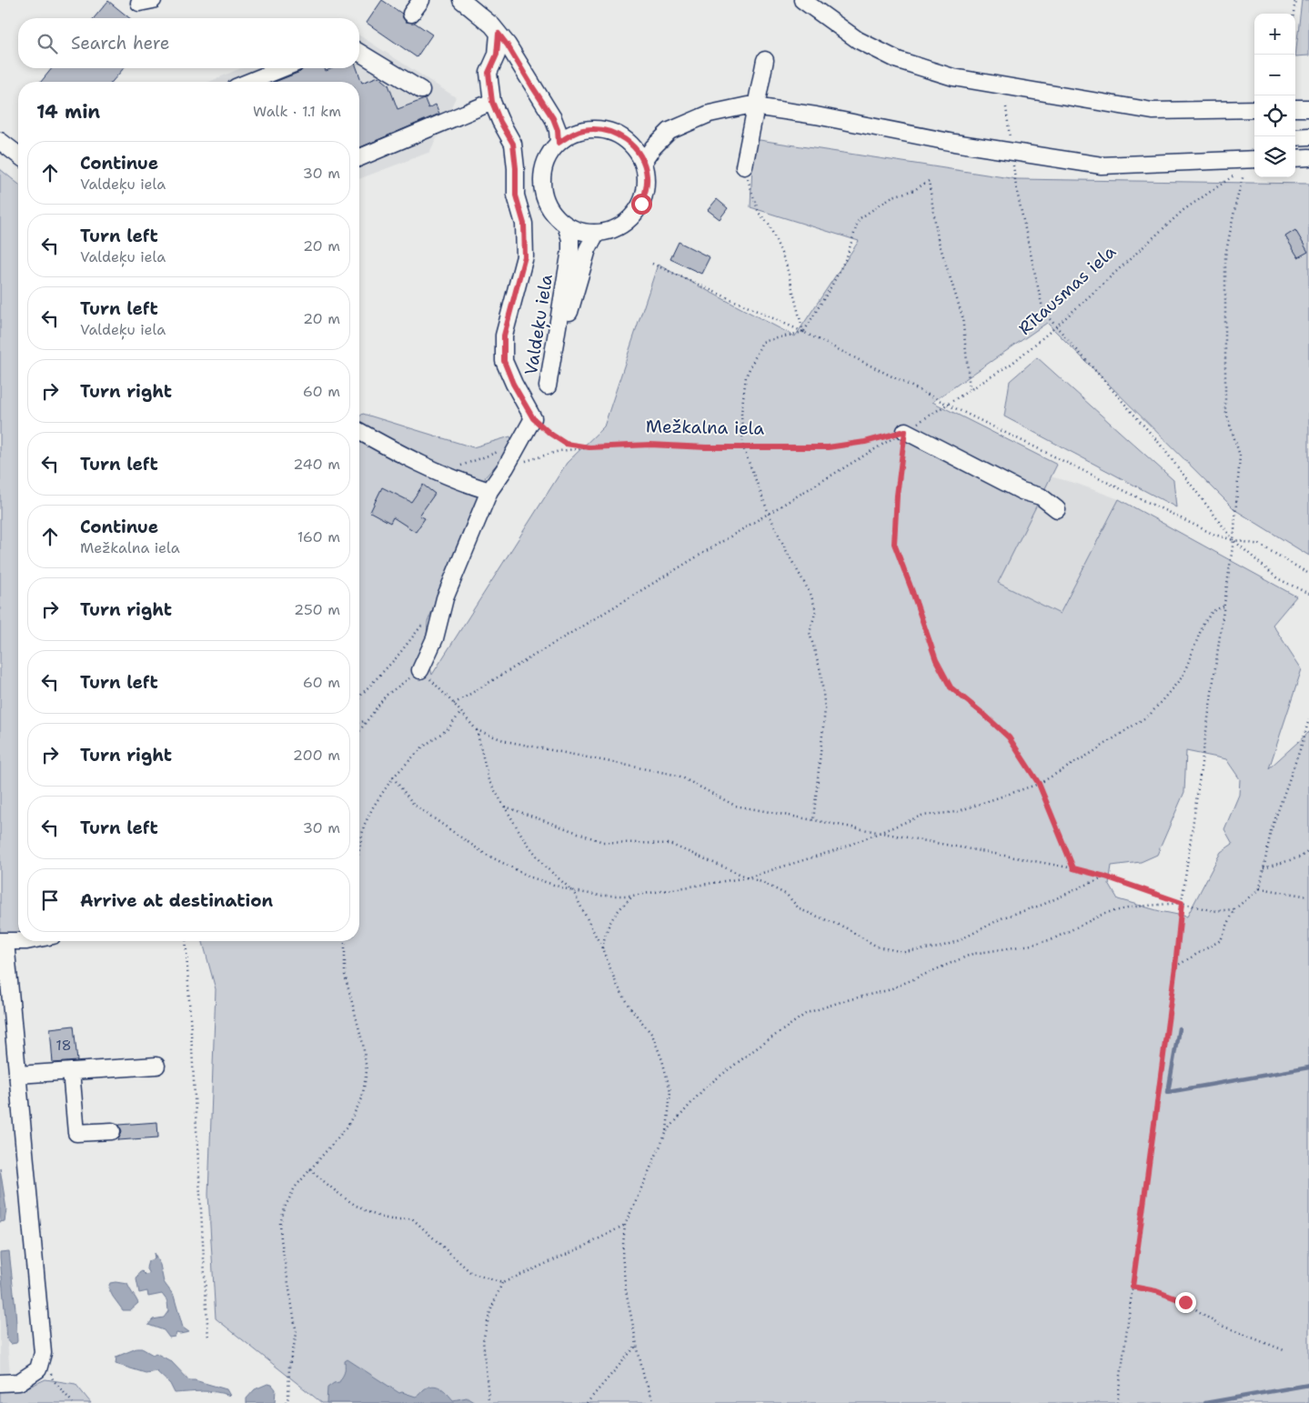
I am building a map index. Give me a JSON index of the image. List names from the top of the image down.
{
  "streets": {
    "street": ["Valdeķu iela"],
    "path": ["Rītausmas iela", "Mežkalna iela"]
  },
  "crossings": [
    ["Rītausmas iela", "Mežkalna iela"]
  ],
  "house_numbers": ["18"],
  "page": {
    "map_buttons": ["+", "−"],
    "search": "Search here",
    "heading": ["14 min", "Walk · 1.1 km"],
    "list": [
      ["Continue", "Valdeķu iela", "30 m"],
      ["Turn left", "Valdeķu iela", "20 m"],
      ["Turn left", "Valdeķu iela", "20 m"],
      ["Turn right", "60 m"],
      ["Turn left", "240 m"],
      ["Continue", "Mežkalna iela", "160 m"],
      ["Turn right", "250 m"],
      ["Turn left", "60 m"],
      ["Turn right", "200 m"],
      ["Turn left", "30 m"],
      "Arrive at destination"
    ]
  }
}
